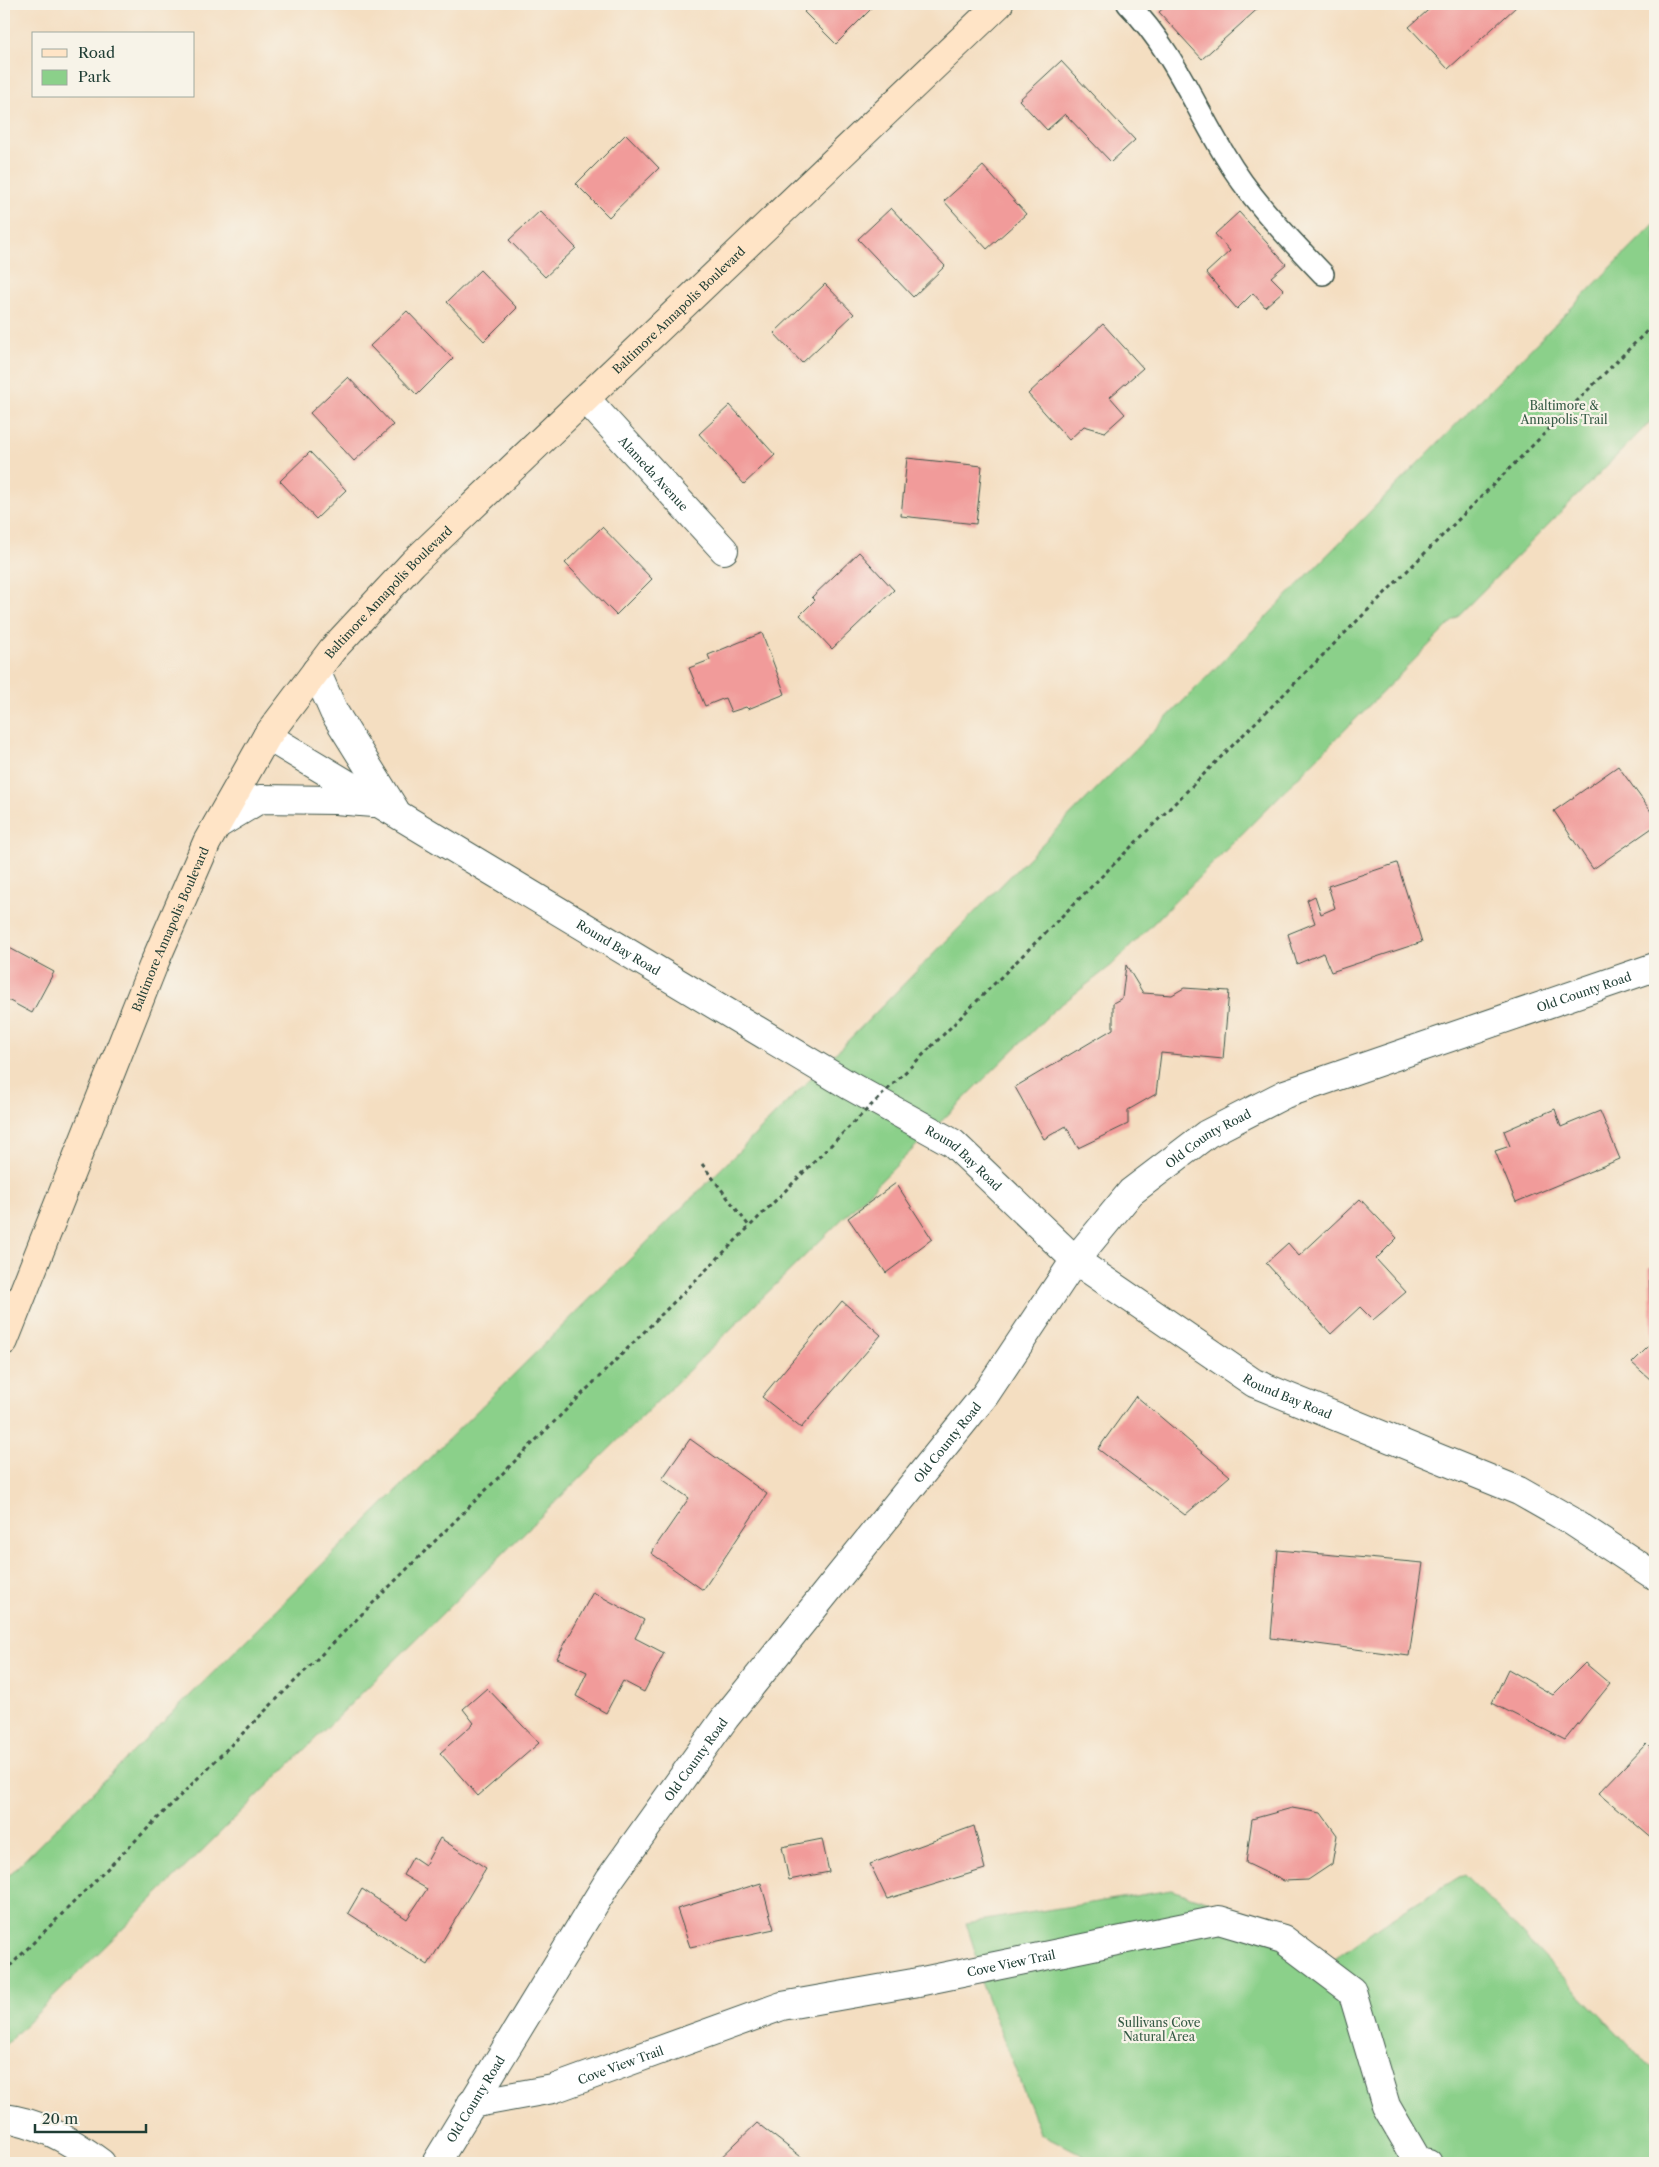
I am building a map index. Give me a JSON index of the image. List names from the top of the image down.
{
  "streets": {
    "street": [
      "Baltimore Annapolis Boulevard",
      "Alameda Avenue",
      "Round Bay Road",
      "Old County Road",
      "Cove View Trail"
    ]
  },
  "crossings": [
    ["Baltimore Annapolis Boulevard", "Alameda Avenue"],
    ["Baltimore Annapolis Boulevard", "Round Bay Road"],
    ["Round Bay Road", "Old County Road"],
    ["Old County Road", "Cove View Trail"]
  ],
  "parks": ["Baltimore & Annapolis Trail", "Sullivans Cove Natural Area"],
  "legend": ["Road", "Park"],
  "scale_bar": "20 m"
}
